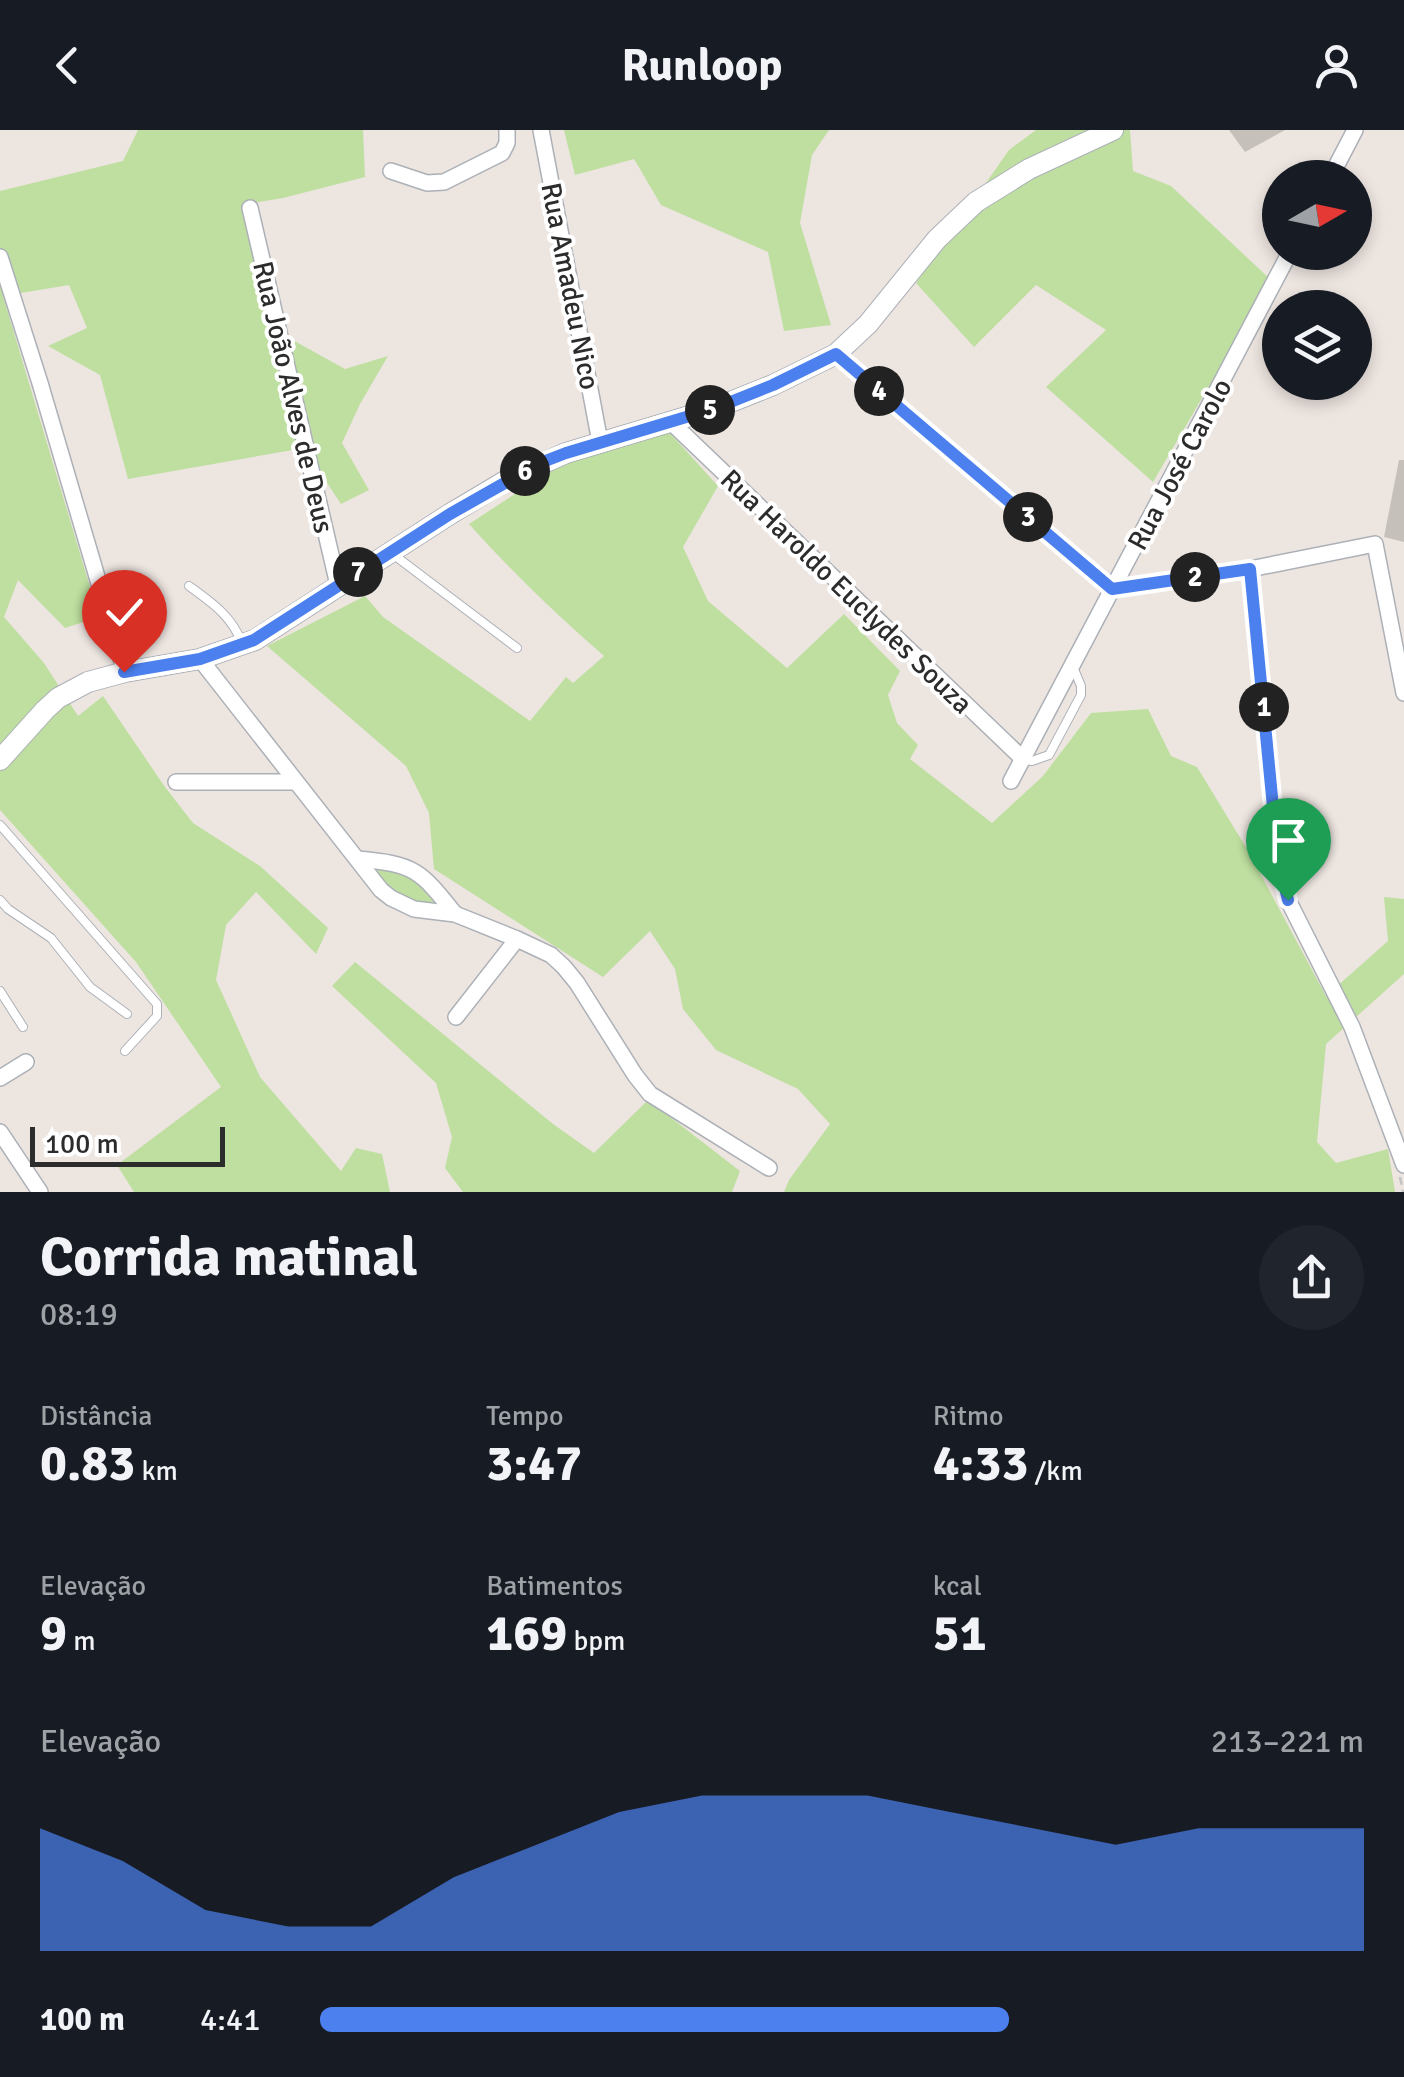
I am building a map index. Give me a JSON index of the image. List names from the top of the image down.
{
  "streets": {
    "street": [
      "Rua Amadeu Nico",
      "Rua João Alves de Deus",
      "Rua José Carolo",
      "Rua Haroldo Euclydes Souza"
    ]
  },
  "crossings": [
    ["Rua José Carolo", "Rua Haroldo Euclydes Souza"]
  ],
  "scale_bar": "100 m",
  "north": "right",
  "page": {
    "header": "Runloop",
    "pins": [
      "4",
      "5",
      "6",
      "3",
      "7",
      "2",
      "1"
    ],
    "scale": "100 m",
    "heading": ["Corrida matinal", "08:19"],
    "stats": [
      ["Distância", "0.83 km"],
      ["Tempo", "3:47"],
      ["Ritmo", "4:33 /km"],
      ["Elevação", "9 m"],
      ["Batimentos", "169 bpm"],
      ["kcal", "51"]
    ],
    "chart": ["Elevação", "213–221 m"],
    "list": [
      {
        "name": "100 m",
        "note": "4:41"
      }
    ]
  }
}
